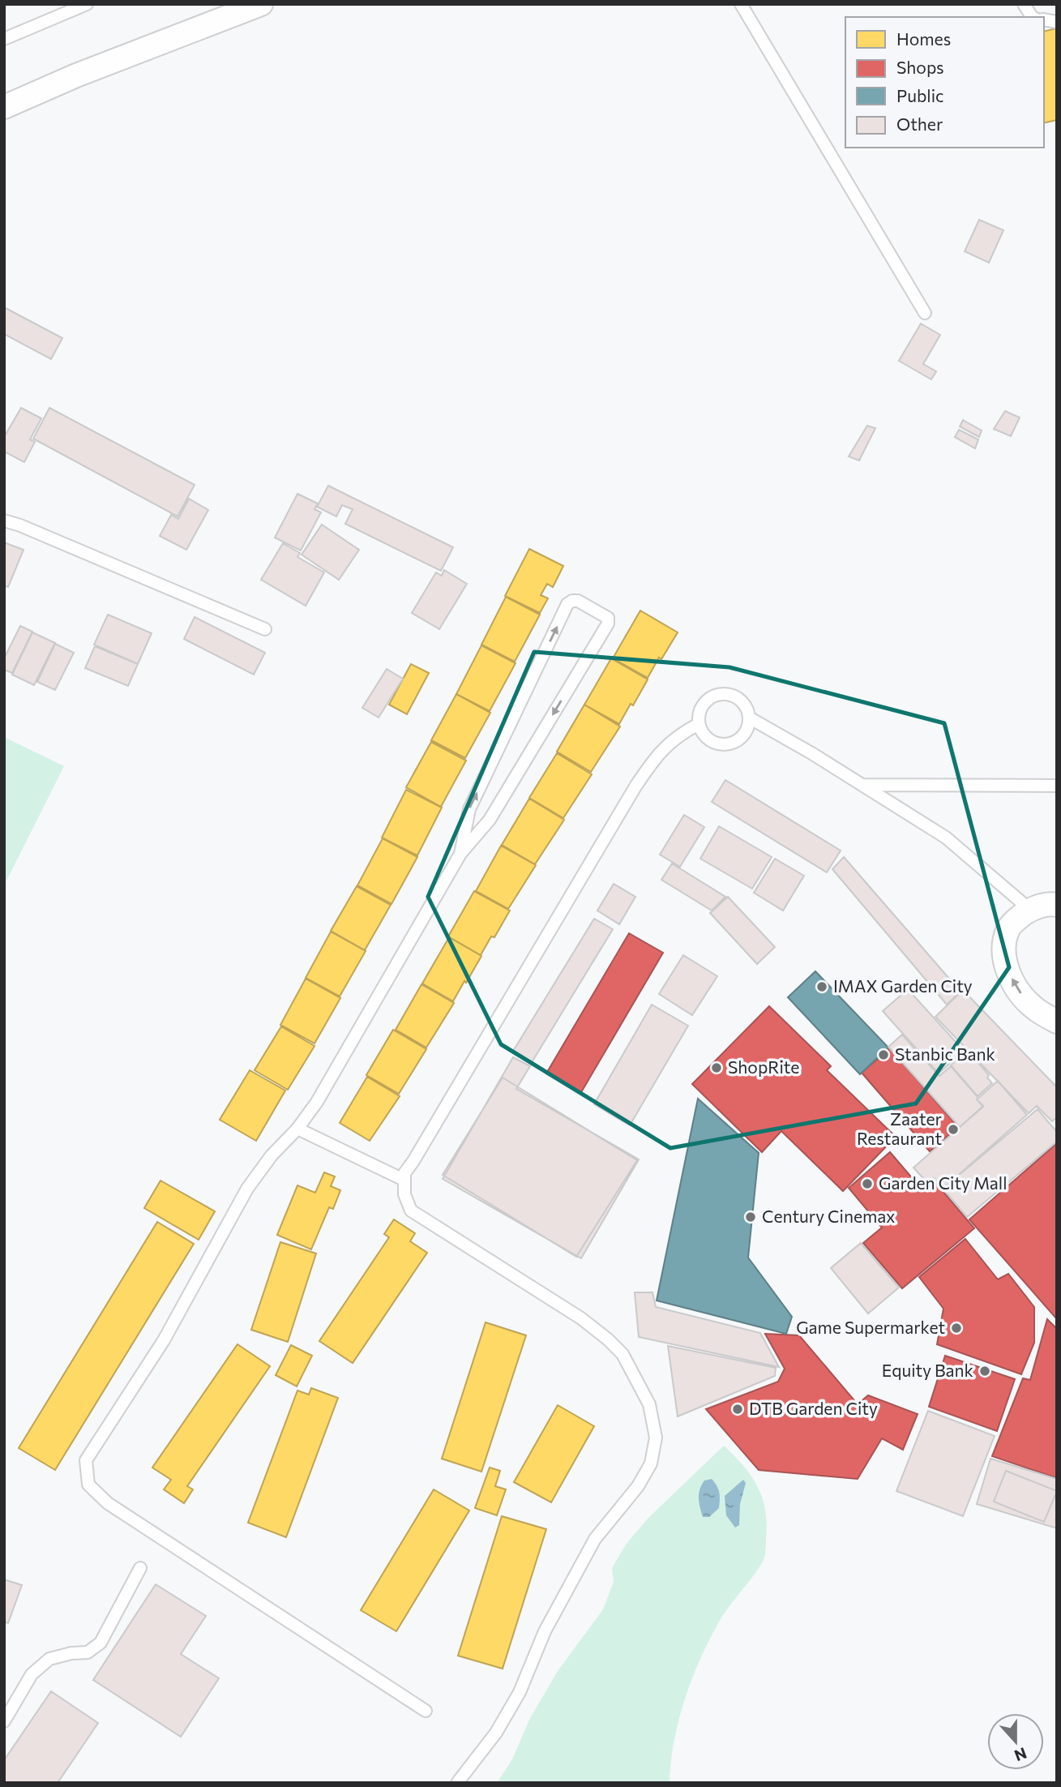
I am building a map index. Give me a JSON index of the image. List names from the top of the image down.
{
  "places": [
    "IMAX Garden City",
    "Stanbic Bank",
    "ShopRite",
    "Zaater Restaurant",
    "Garden City Mall",
    "Century Cinemax",
    "Game Supermarket",
    "Equity Bank",
    "DTB Garden City"
  ],
  "legend": [
    "Homes",
    "Shops",
    "Public",
    "Other"
  ],
  "north": "bottom"
}
